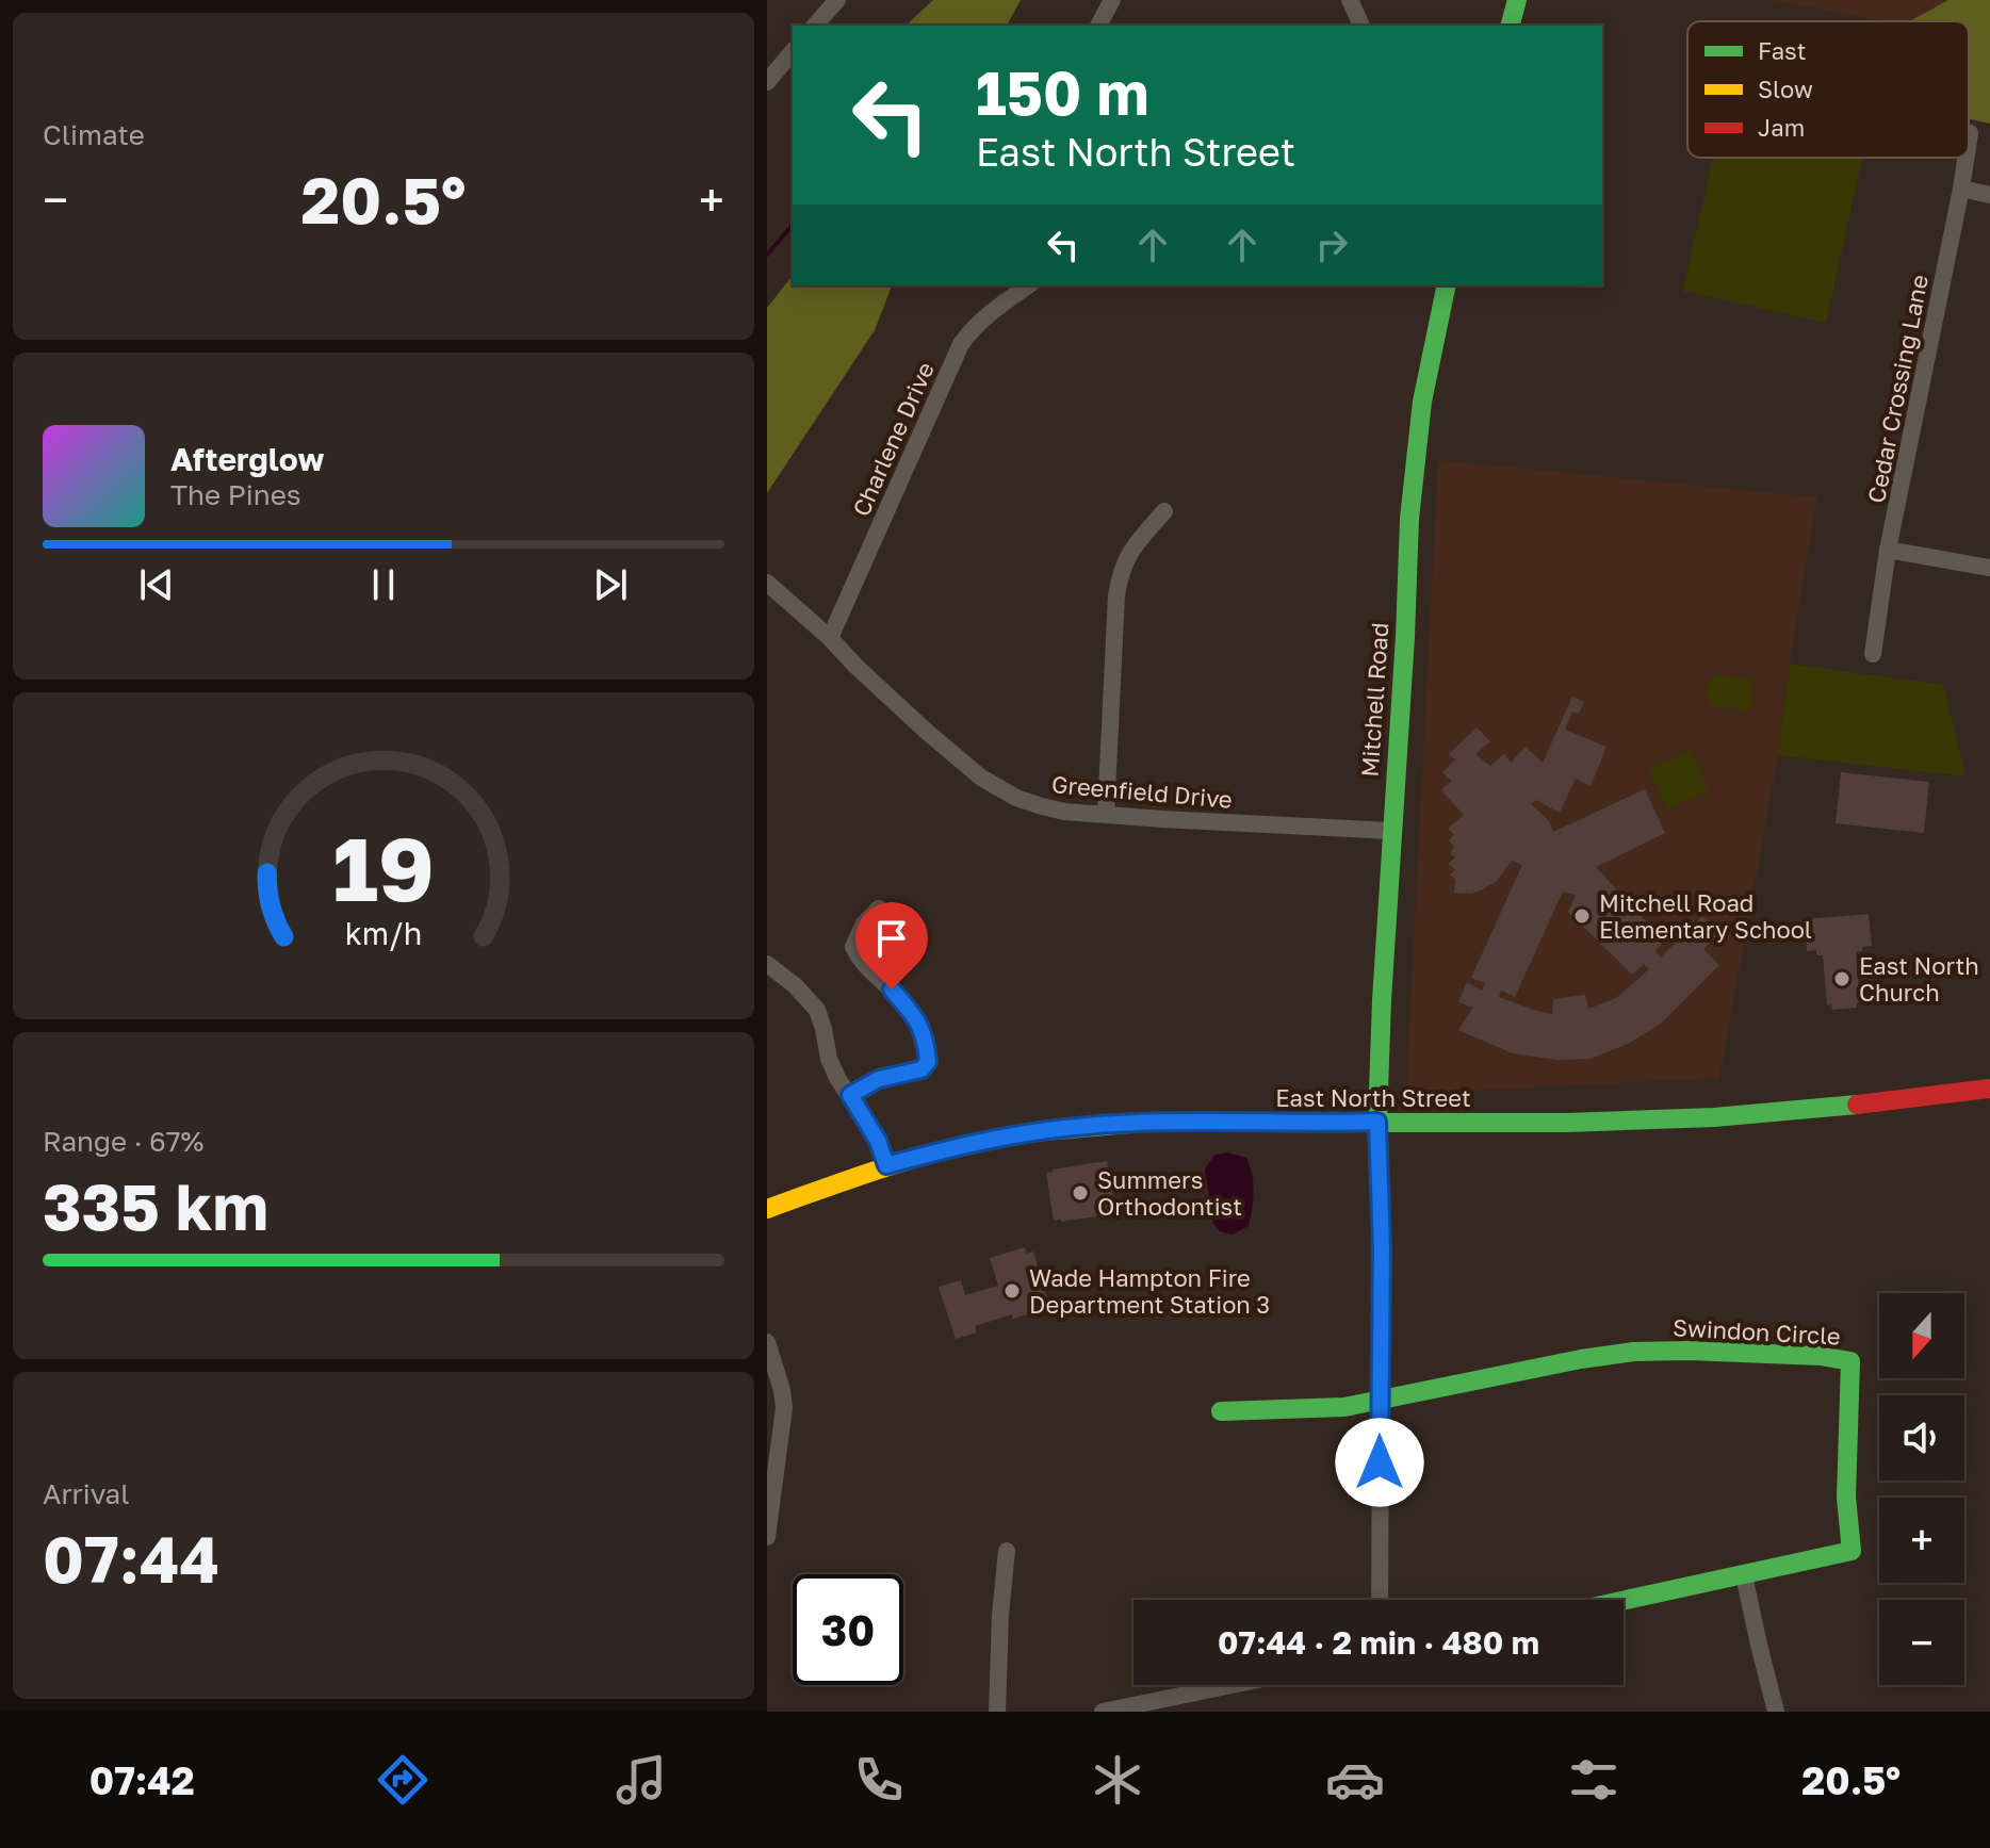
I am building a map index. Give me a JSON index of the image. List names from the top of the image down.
{
  "streets": {
    "street": [
      "Cedar Crossing Lane",
      "Charlene Drive",
      "Mitchell Road",
      "Greenfield Drive",
      "East North Street",
      "Swindon Circle"
    ]
  },
  "crossings": [
    ["Charlene Drive", "Greenfield Drive"],
    ["Mitchell Road", "Greenfield Drive"],
    ["Mitchell Road", "East North Street"]
  ],
  "places": [
    "Mitchell Road Elementary School",
    "East North Church",
    "Summers Orthodontist",
    "Wade Hampton Fire Department Station 3"
  ],
  "legend": ["Fast", "Slow", "Jam"],
  "north": "bottom",
  "page": {
    "tile": [
      "Climate",
      ["Range · 67%", "335 km"],
      ["Arrival", "07:44"]
    ],
    "turn": ["150 m", "East North Street"],
    "heat": ["−", "20.5°", "+"],
    "song": ["Afterglow", "The Pines"],
    "map_buttons": ["+", "−"],
    "limit": "30",
    "trip": "07:44 · 2 min · 480 m",
    "tabs": ["07:42", "20.5°"],
    "gauge": ["19", "km/h"]
  }
}
